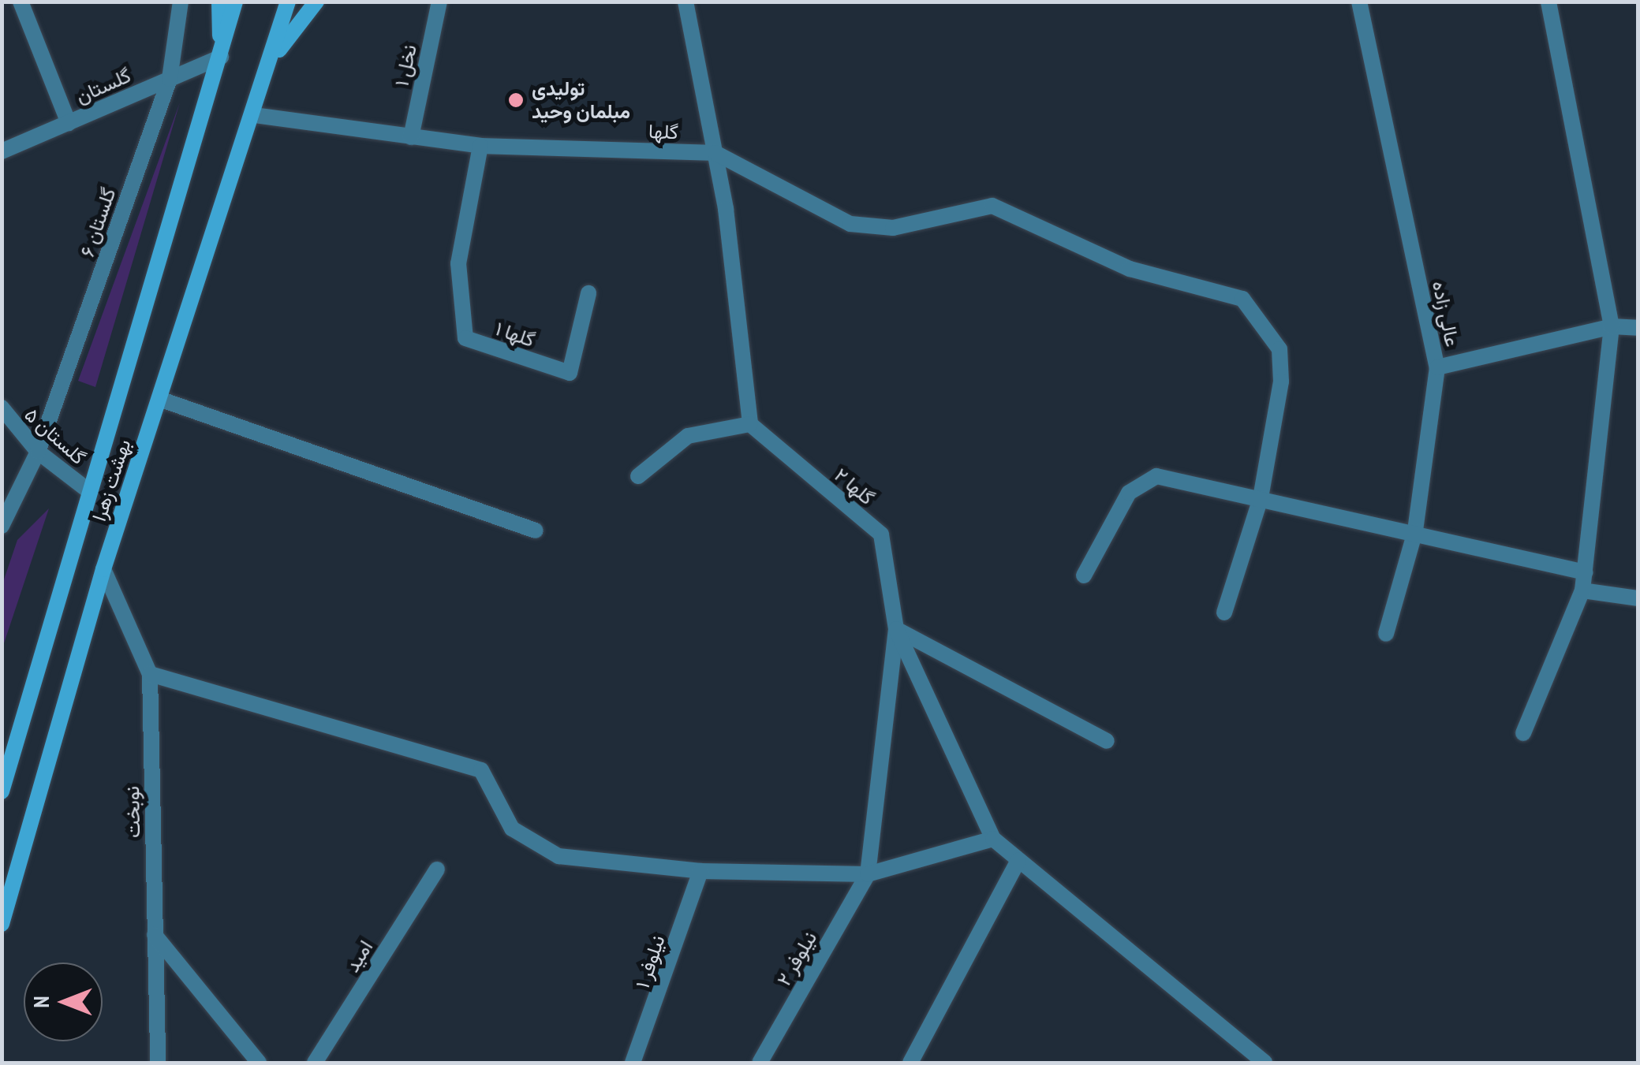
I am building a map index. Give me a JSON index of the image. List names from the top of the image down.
{
  "streets": {
    "main road": ["بهشت زهرا"],
    "street": [
      "نخل ۱",
      "گلستان",
      "گلها",
      "گلستان ۶",
      "عالی زاده",
      "گلها ۱",
      "گلستان ۵",
      "گلها ۲",
      "نوبخت",
      "امید",
      "نیلوفر ۲",
      "نیلوفر ۱"
    ]
  },
  "crossings": [
    ["نخل ۱", "گلها"],
    ["گلستان", "گلستان ۶"],
    ["گلستان", "بهشت زهرا"],
    ["گلها", "گلها ۱"],
    ["گلها", "بهشت زهرا"],
    ["گلستان ۶", "گلستان ۵"],
    ["گلستان ۵", "بهشت زهرا"],
    ["بهشت زهرا", "نوبخت"],
    ["گلها ۲", "نیلوفر ۲"]
  ],
  "places": ["تولیدی مبلمان وحید"],
  "north": "left"
}
